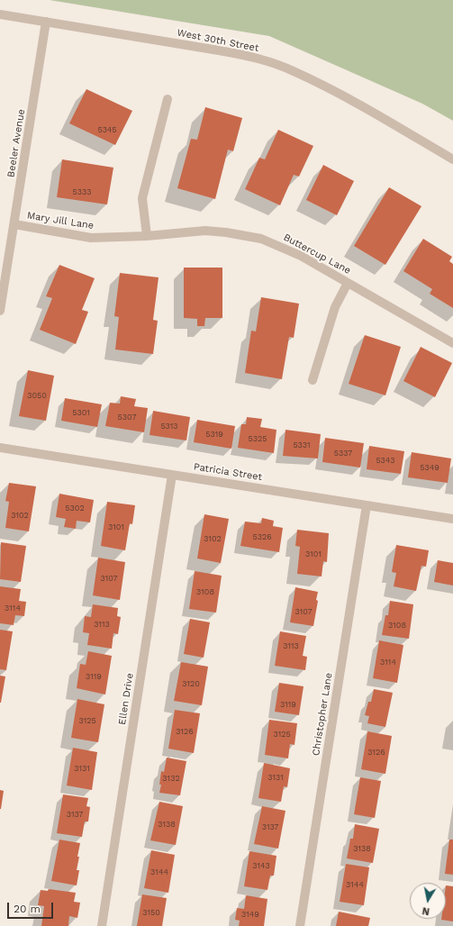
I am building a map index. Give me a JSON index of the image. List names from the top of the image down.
{
  "streets": {
    "street": [
      "West 30th Street",
      "Beeler Avenue",
      "Mary Jill Lane",
      "Buttercup Lane",
      "Patricia Street",
      "Ellen Drive",
      "Christopher Lane"
    ]
  },
  "crossings": [
    ["West 30th Street", "Beeler Avenue"],
    ["Beeler Avenue", "Mary Jill Lane"],
    ["Mary Jill Lane", "Buttercup Lane"],
    ["Patricia Street", "Ellen Drive"],
    ["Patricia Street", "Christopher Lane"]
  ],
  "house_numbers": [
    "5345",
    "5333",
    "3050",
    "5301",
    "5307",
    "5313",
    "5319",
    "5325",
    "5331",
    "5337",
    "5343",
    "5349",
    "5302",
    "3102",
    "3101",
    "5326",
    "3102",
    "3101",
    "3107",
    "3108",
    "3114",
    "3107",
    "3113",
    "3108",
    "3113",
    "3114",
    "3119",
    "3120",
    "3119",
    "3125",
    "3126",
    "3125",
    "3126",
    "3131",
    "3131",
    "3132",
    "3137",
    "3138",
    "3137",
    "3138",
    "3143",
    "3144",
    "3144",
    "3150",
    "3149"
  ],
  "scale_bar": "20 m",
  "north": "bottom"
}
